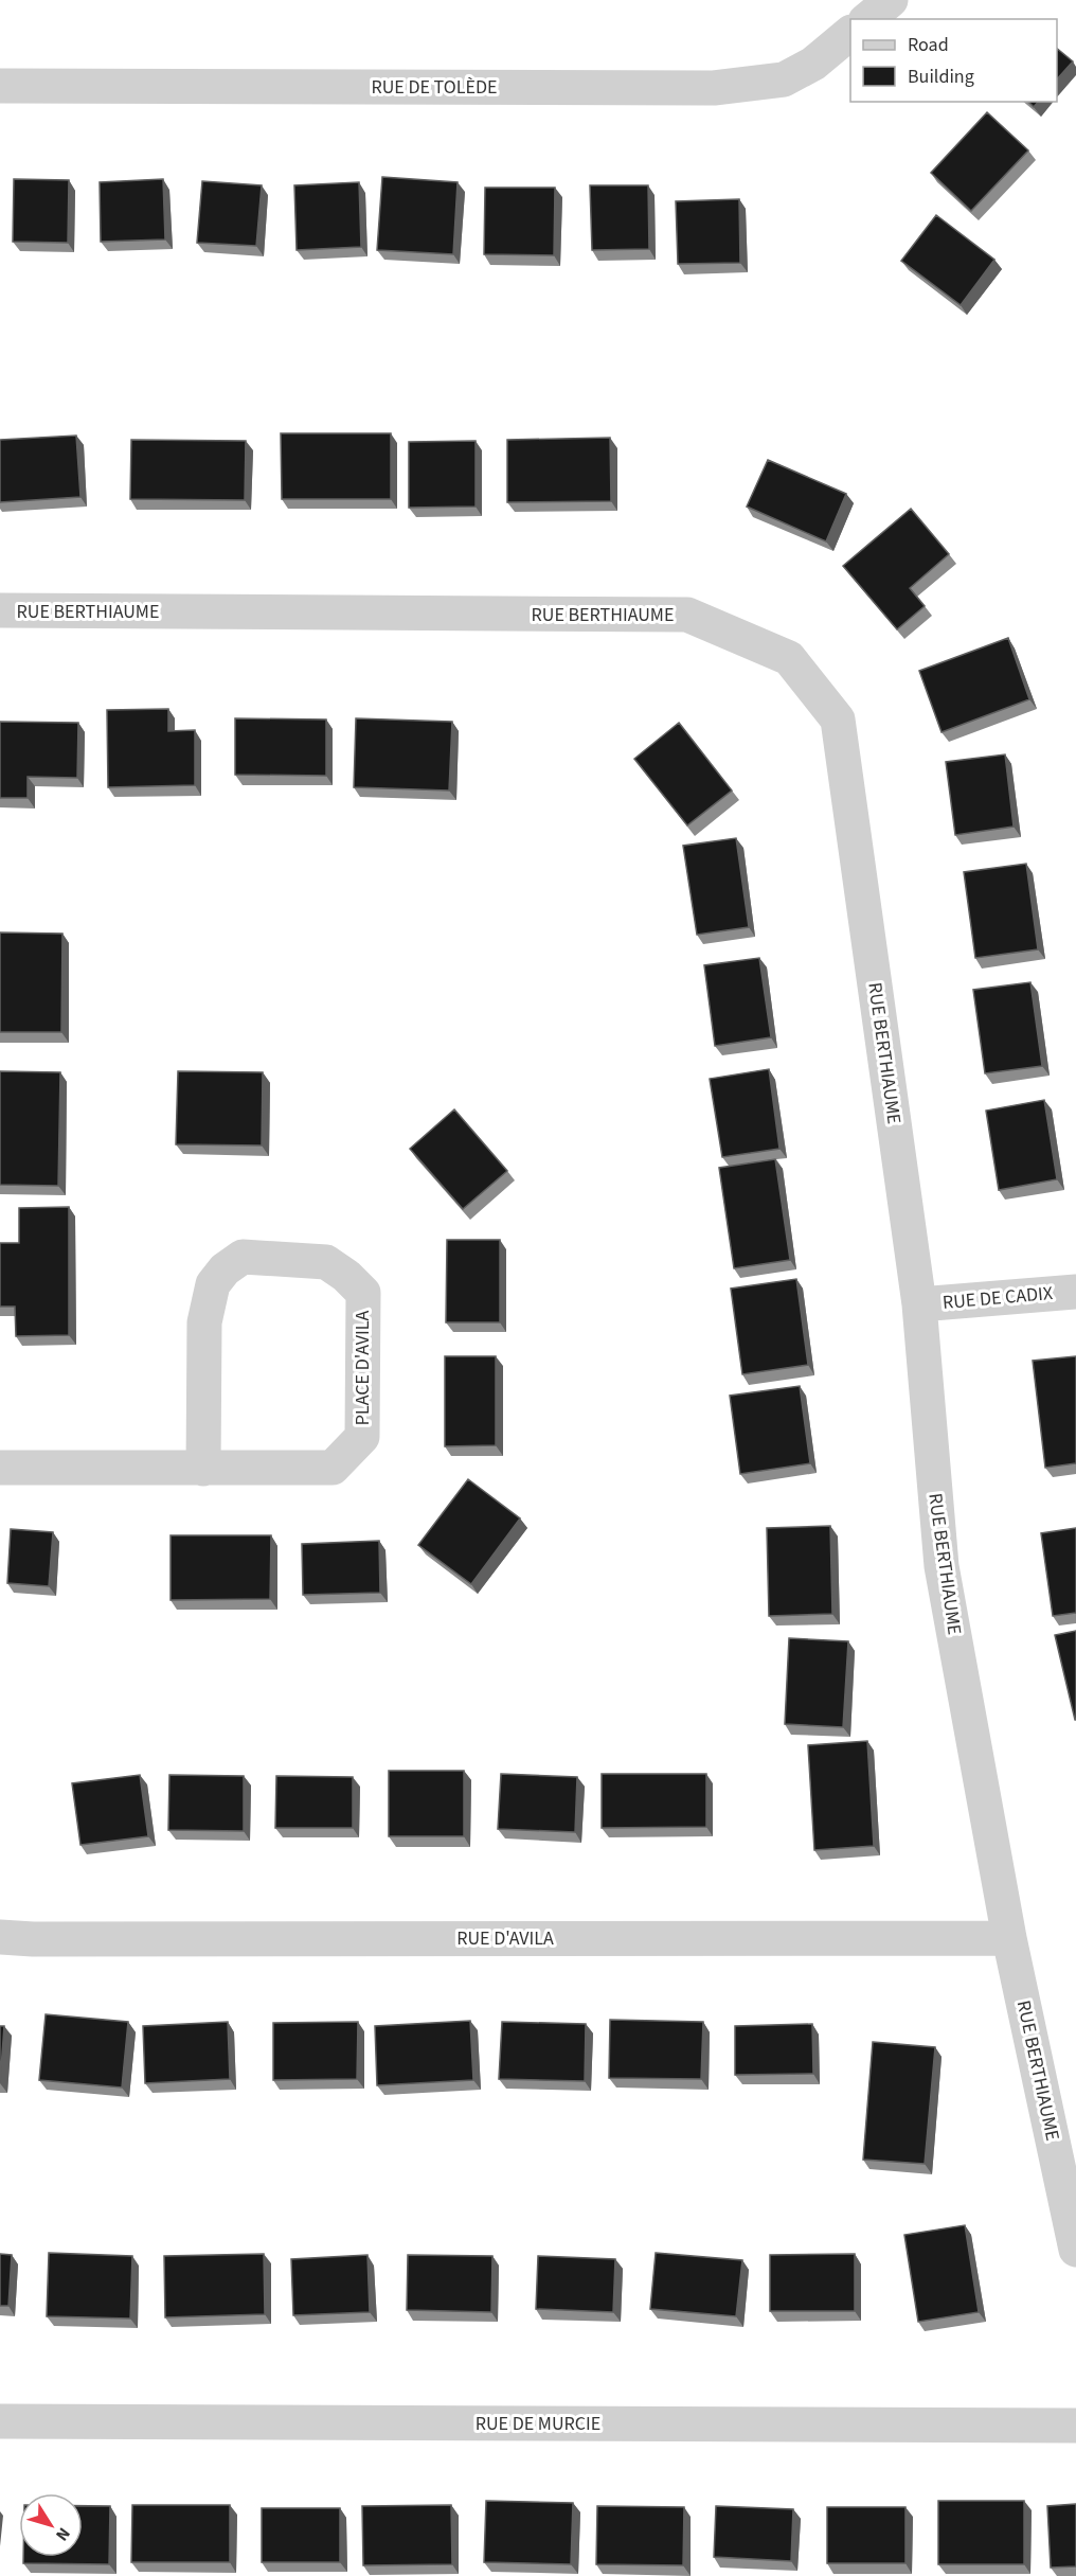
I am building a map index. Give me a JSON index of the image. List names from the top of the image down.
{
  "streets": {
    "street": [
      "RUE DE TOLÈDE",
      "RUE BERTHIAUME",
      "RUE DE CADIX",
      "PLACE D'AVILA",
      "RUE D'AVILA",
      "RUE DE MURCIE"
    ]
  },
  "crossings": [
    ["RUE BERTHIAUME", "RUE DE CADIX"],
    ["RUE BERTHIAUME", "RUE D'AVILA"]
  ],
  "legend": ["Road", "Building"],
  "north": "bottom right"
}
